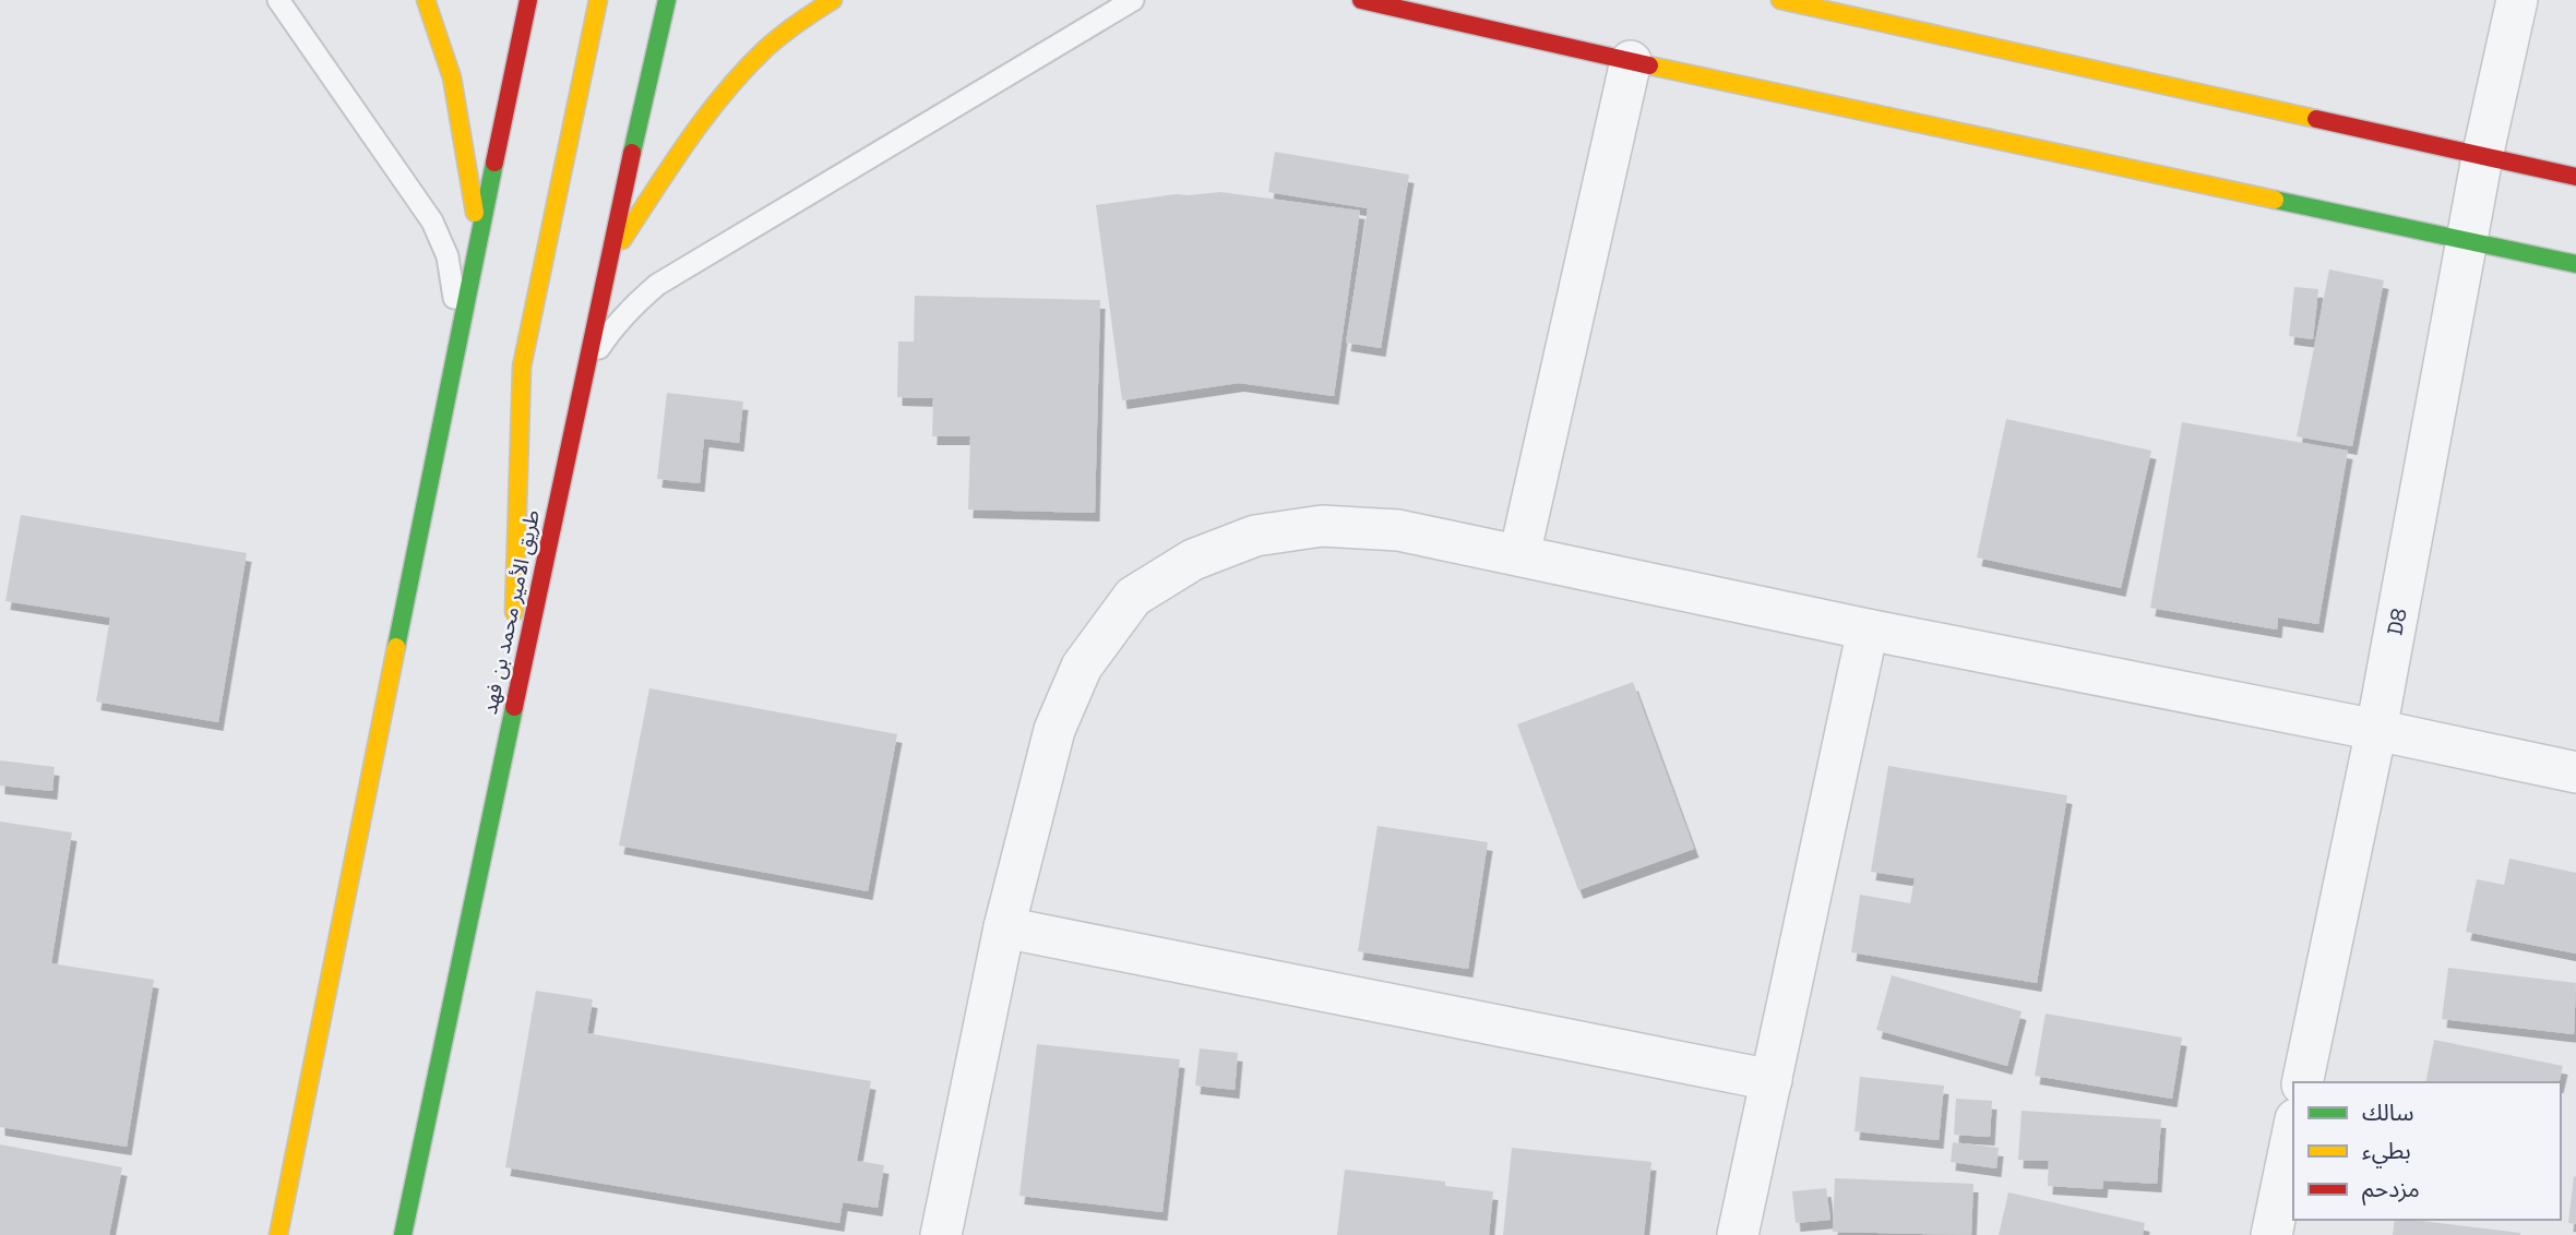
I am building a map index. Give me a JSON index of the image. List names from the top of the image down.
{
  "streets": {
    "street": ["طريق الأمير محمد بن فهد", "D8"]
  },
  "legend": ["سالك", "بطيء", "مزدحم"]
}
